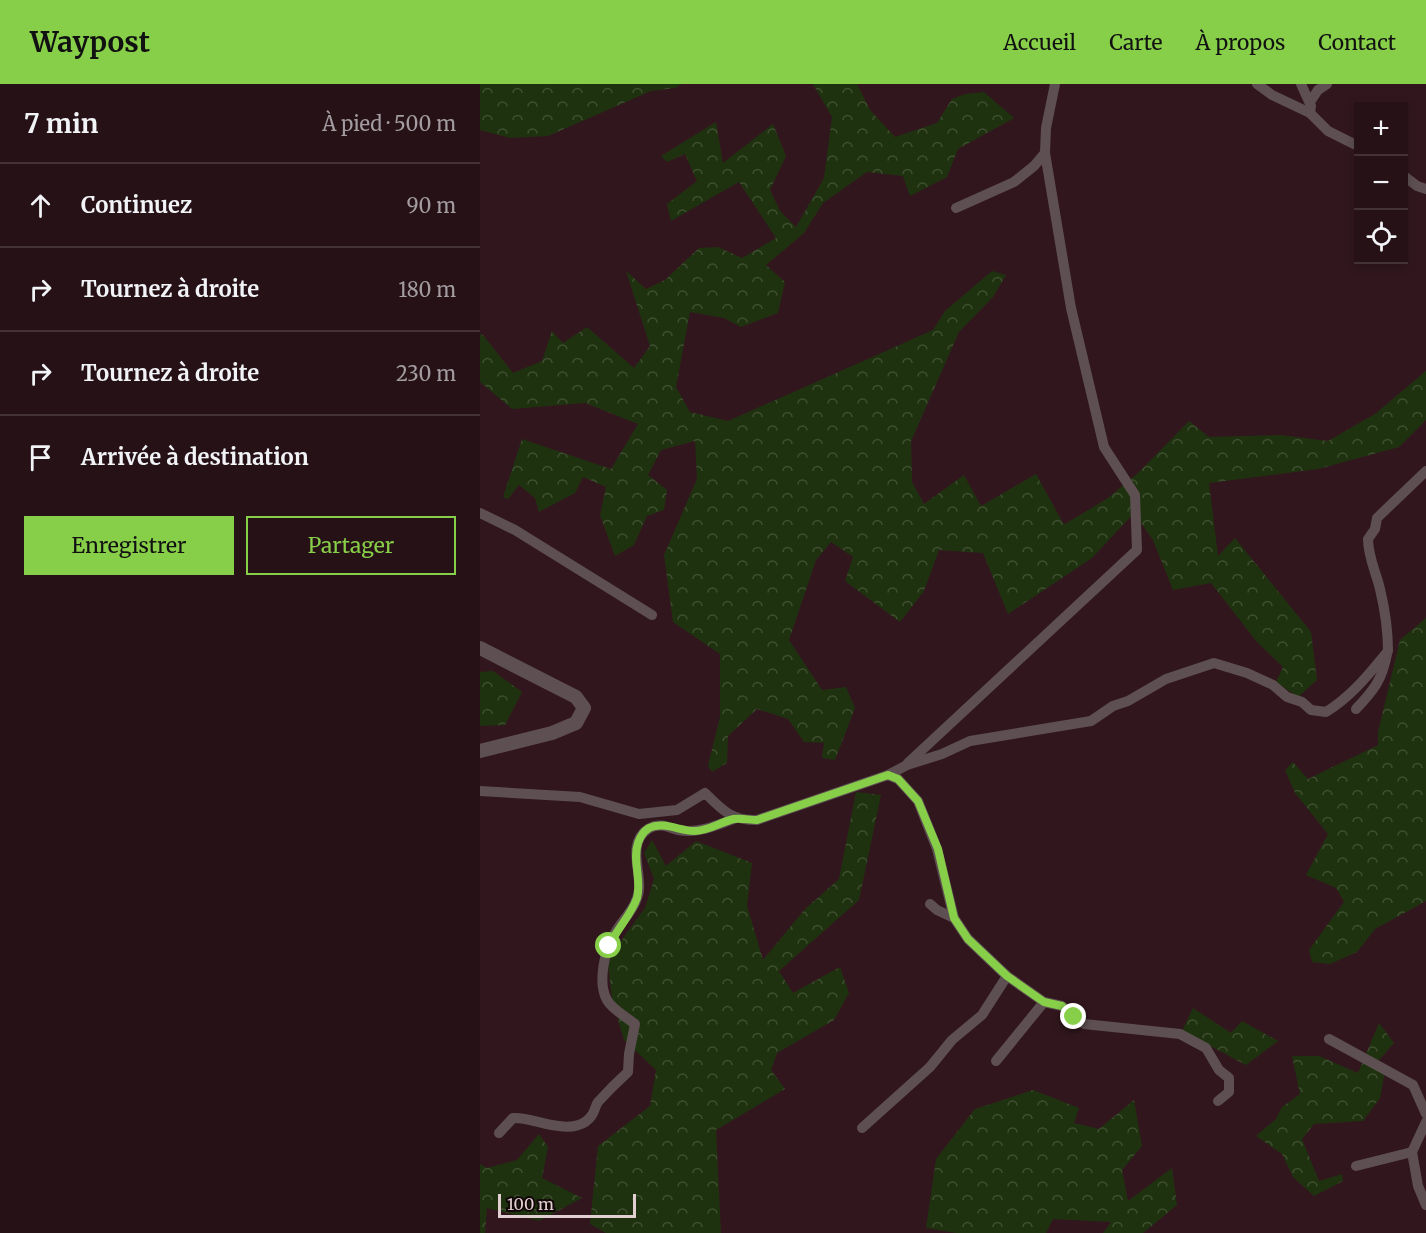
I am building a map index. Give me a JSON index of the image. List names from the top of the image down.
{
  "scale_bar": "100 m",
  "page": {
    "header": "Waypost",
    "nav": [
      "Accueil",
      "Carte",
      "À propos",
      "Contact"
    ],
    "heading": ["7 min", "À pied · 500 m"],
    "map_buttons": ["+", "−"],
    "list": [
      ["Continuez", "90 m"],
      ["Tournez à droite", "180 m"],
      ["Tournez à droite", "230 m"],
      "Arrivée à destination"
    ],
    "buttons": ["Enregistrer", "Partager"],
    "scale": "100 m"
  }
}
